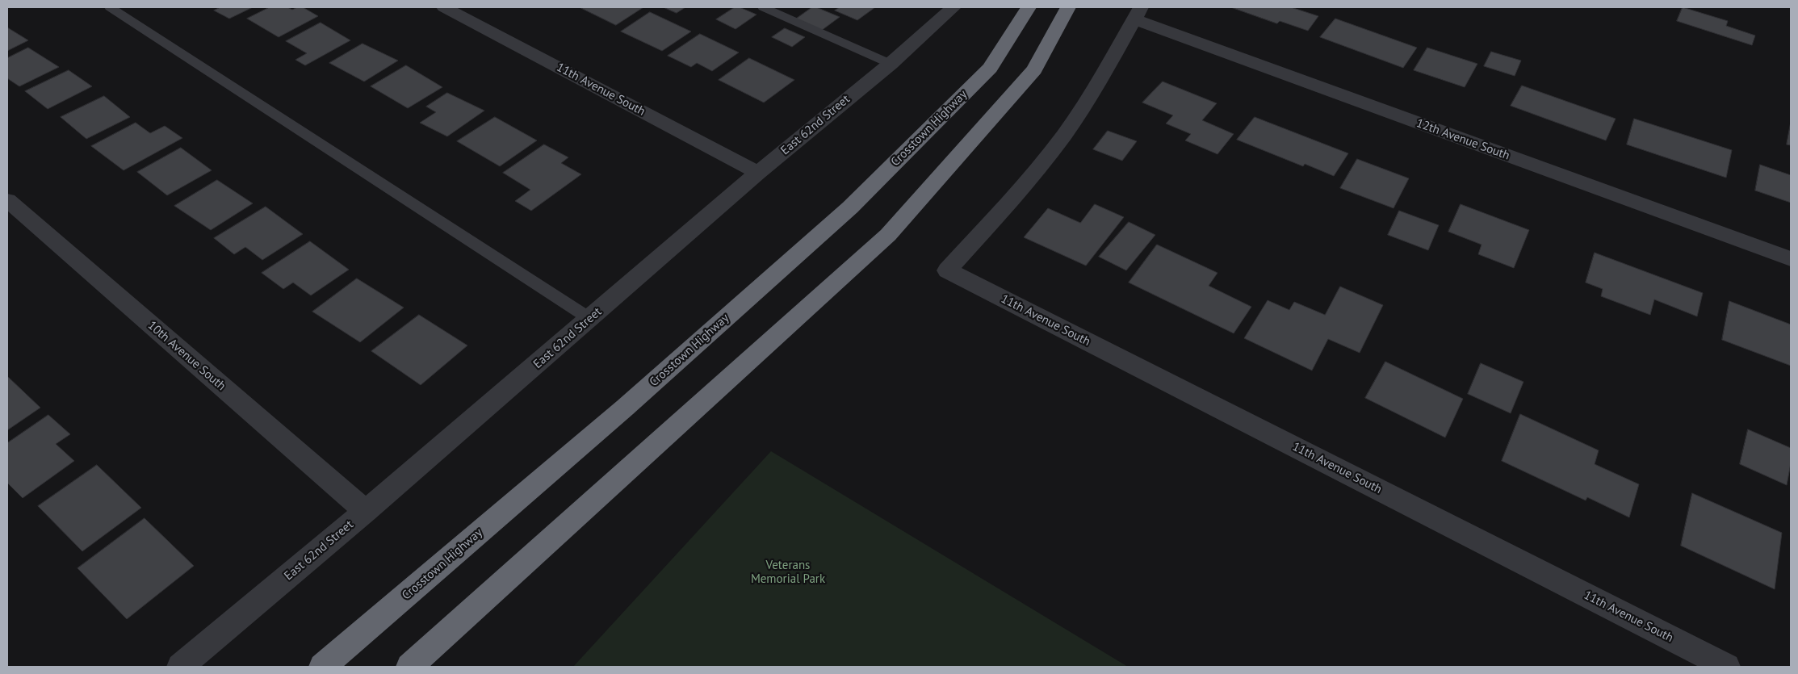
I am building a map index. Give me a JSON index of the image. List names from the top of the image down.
{
  "streets": {
    "highway": ["Crosstown Highway"],
    "street": [
      "11th Avenue South",
      "East 62nd Street",
      "12th Avenue South",
      "10th Avenue South"
    ]
  },
  "crossings": [
    ["11th Avenue South", "East 62nd Street"],
    ["11th Avenue South", "12th Avenue South"],
    ["East 62nd Street", "10th Avenue South"]
  ],
  "parks": ["Veterans Memorial Park"]
}
